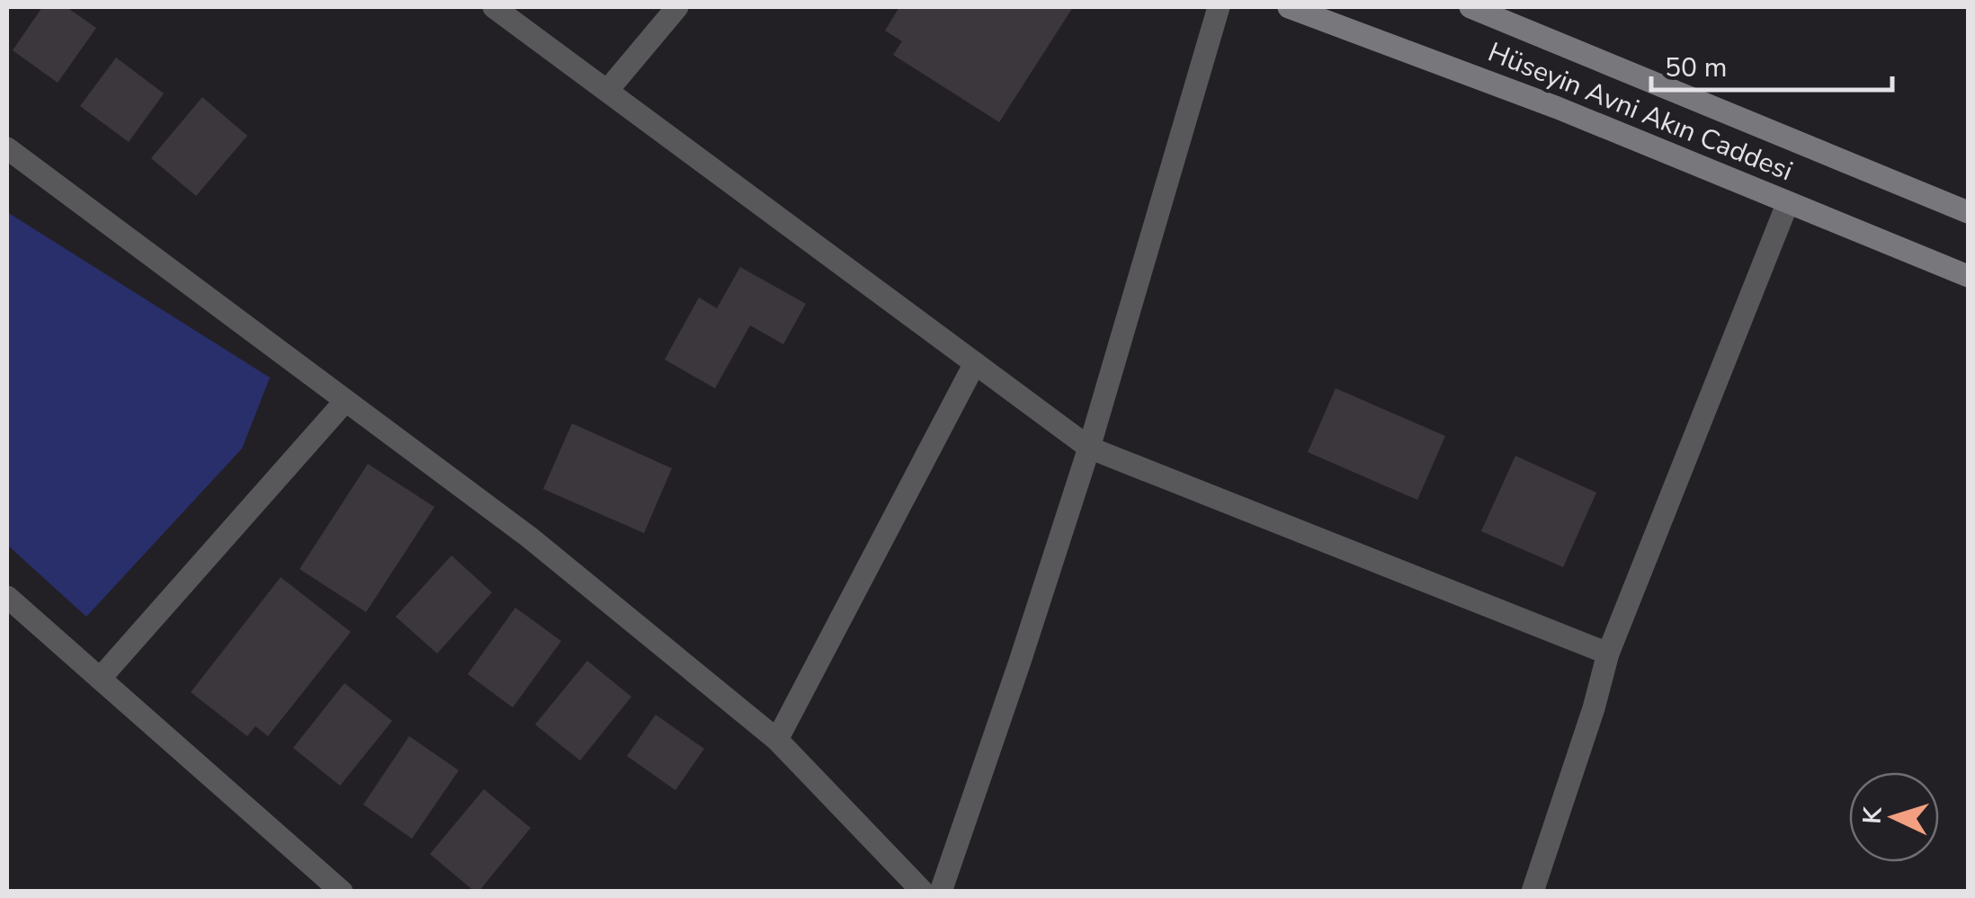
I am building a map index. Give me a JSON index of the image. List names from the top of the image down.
{
  "streets": {
    "main road": ["Hüseyin Avni Akın Caddesi"]
  },
  "scale_bar": "50 m",
  "north": "left"
}
